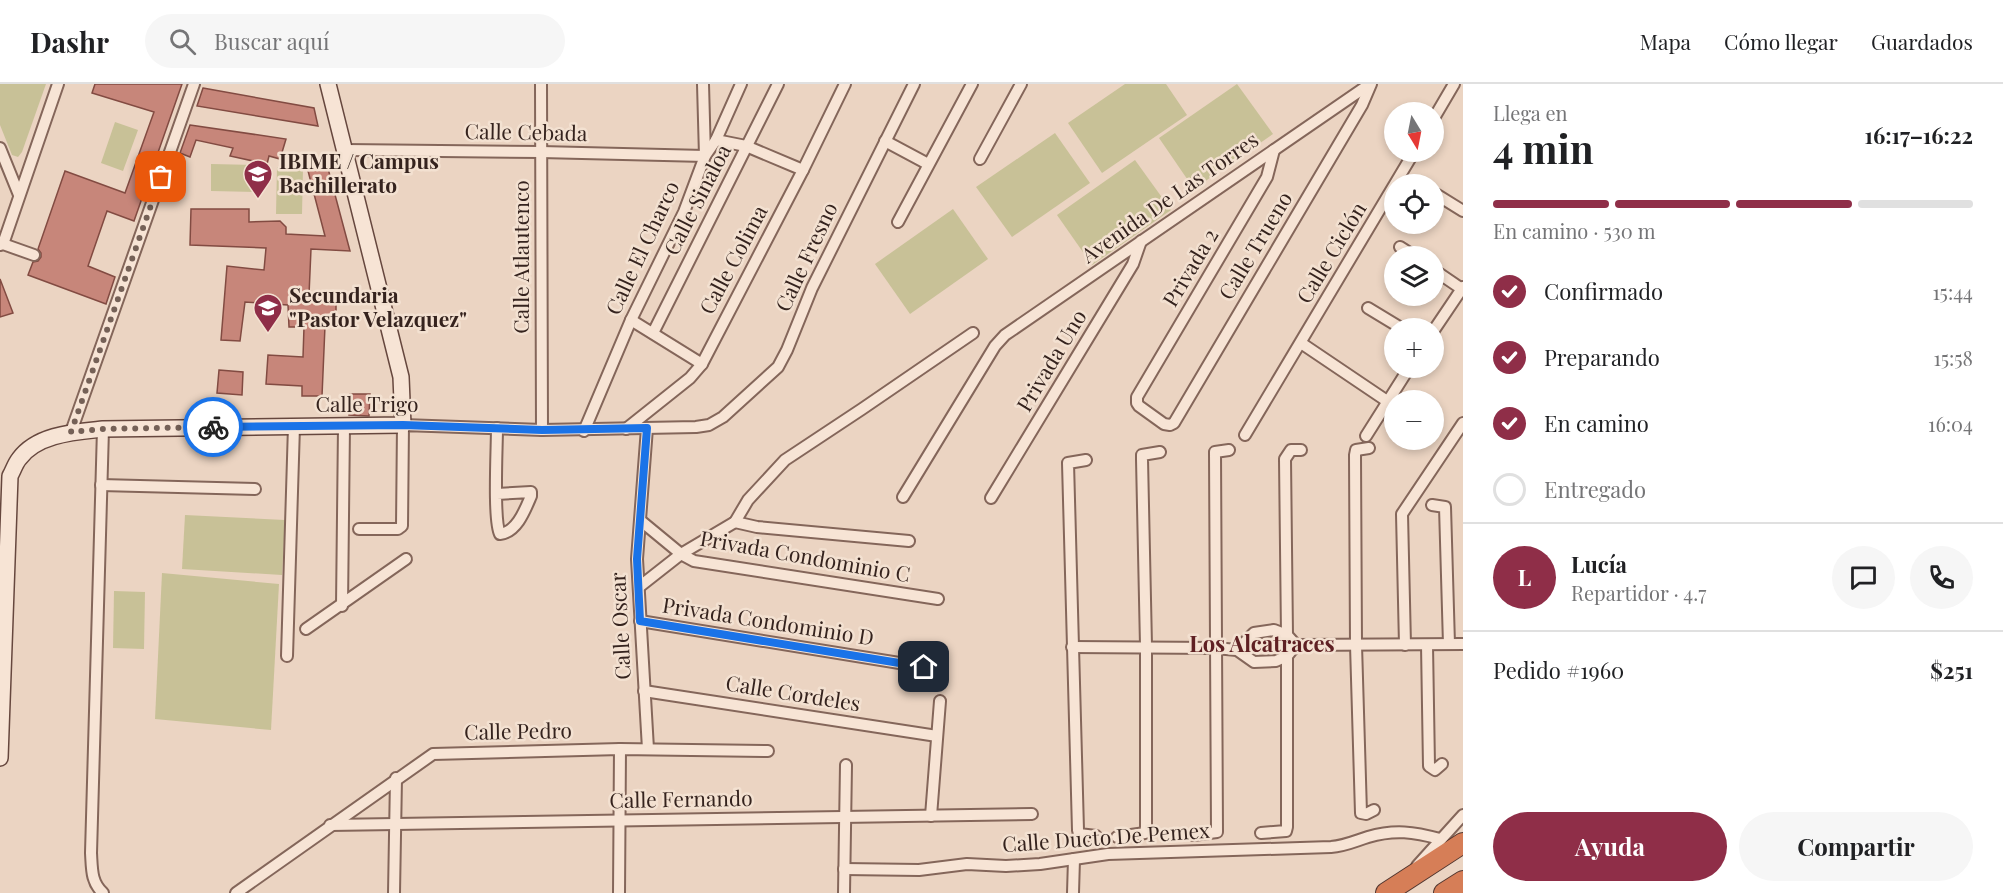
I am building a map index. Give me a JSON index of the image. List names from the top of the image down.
{
  "streets": {
    "street": [
      "Calle Cebada",
      "Avenida De Las Torres",
      "Calle Sinaloa",
      "Calle Trueno",
      "Calle El Charco",
      "Calle Ciclón",
      "Calle Atlautenco",
      "Calle Fresno",
      "Calle Colima",
      "Privada 2",
      "Privada Uno",
      "Calle Trigo",
      "Privada Condominio C",
      "Privada Condominio D",
      "Calle Oscar",
      "Calle Cordeles",
      "Calle Pedro",
      "Calle Fernando",
      "Calle Ducto De Pemex"
    ]
  },
  "crossings": [
    ["Calle Cebada", "Calle El Charco"],
    ["Calle Cebada", "Calle Atlautenco"],
    ["Avenida De Las Torres", "Calle Trueno"],
    ["Avenida De Las Torres", "Privada 2"],
    ["Avenida De Las Torres", "Privada Uno"],
    ["Calle Trueno", "Privada 2"],
    ["Calle El Charco", "Calle Trigo"],
    ["Calle Atlautenco", "Calle Trigo"],
    ["Calle Fresno", "Calle Trigo"],
    ["Calle Colima", "Calle Trigo"],
    ["Calle Trigo", "Calle Oscar"],
    ["Privada Condominio C", "Calle Oscar"],
    ["Privada Condominio D", "Calle Oscar"],
    ["Calle Oscar", "Calle Cordeles"],
    ["Calle Oscar", "Calle Pedro"],
    ["Calle Pedro", "Calle Fernando"]
  ],
  "districts": ["Los Alcatraces"],
  "places": {
    "school or university": ["IBIME / Campus Bachillerato", "Secundaria \"Pastor Velazquez\""]
  },
  "north": "bottom",
  "page": {
    "header": "Dashr",
    "search": "Buscar aquí",
    "nav": ["Mapa", "Cómo llegar", "Guardados"],
    "heading": ["4 min", "Llega en", "16:17–16:22"],
    "panel": [
      "Lucía",
      "Repartidor · 4.7",
      "Pedido #1960",
      "$251"
    ],
    "map_buttons": ["+", "−"],
    "bar": "En camino · 530 m",
    "list": [
      ["Confirmado", "15:44"],
      ["Preparando", "15:58"],
      ["En camino", "16:04"],
      "Entregado"
    ],
    "round": "L",
    "buttons": ["Ayuda", "Compartir"]
  }
}
